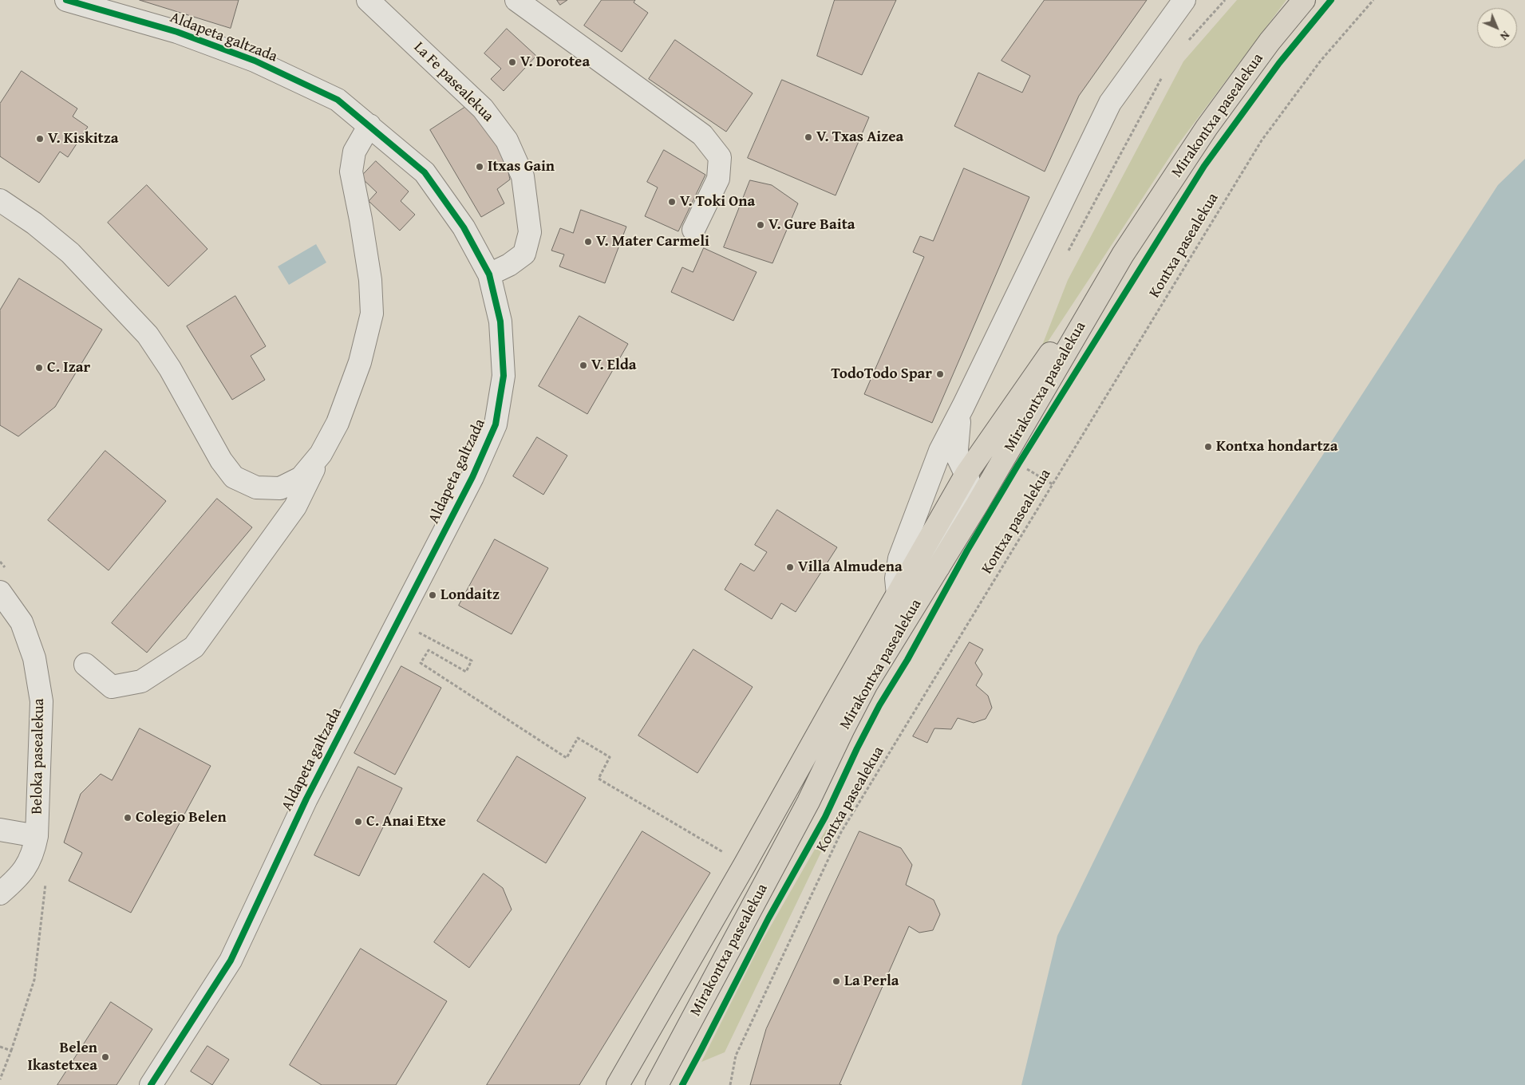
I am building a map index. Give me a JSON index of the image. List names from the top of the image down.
{
  "streets": {
    "main road": ["Mirakontxa pasealekua"],
    "street": ["Aldapeta galtzada", "La Fe pasealekua", "Beloka pasealekua"],
    "cycle path": ["Kontxa pasealekua"]
  },
  "crossings": [
    ["Aldapeta galtzada", "La Fe pasealekua"]
  ],
  "places": [
    "V. Dorotea",
    "V. Txas Aizea",
    "V. Kiskitza",
    "Itxas Gain",
    "V. Toki Ona",
    "V. Gure Baita",
    "V. Mater Carmeli",
    "V. Elda",
    "C. Izar",
    "TodoTodo Spar",
    "Kontxa hondartza",
    "Villa Almudena",
    "Londaitz",
    "Colegio Belen",
    "C. Anai Etxe",
    "La Perla",
    "Belen Ikastetxea"
  ],
  "north": "bottom right"
}
